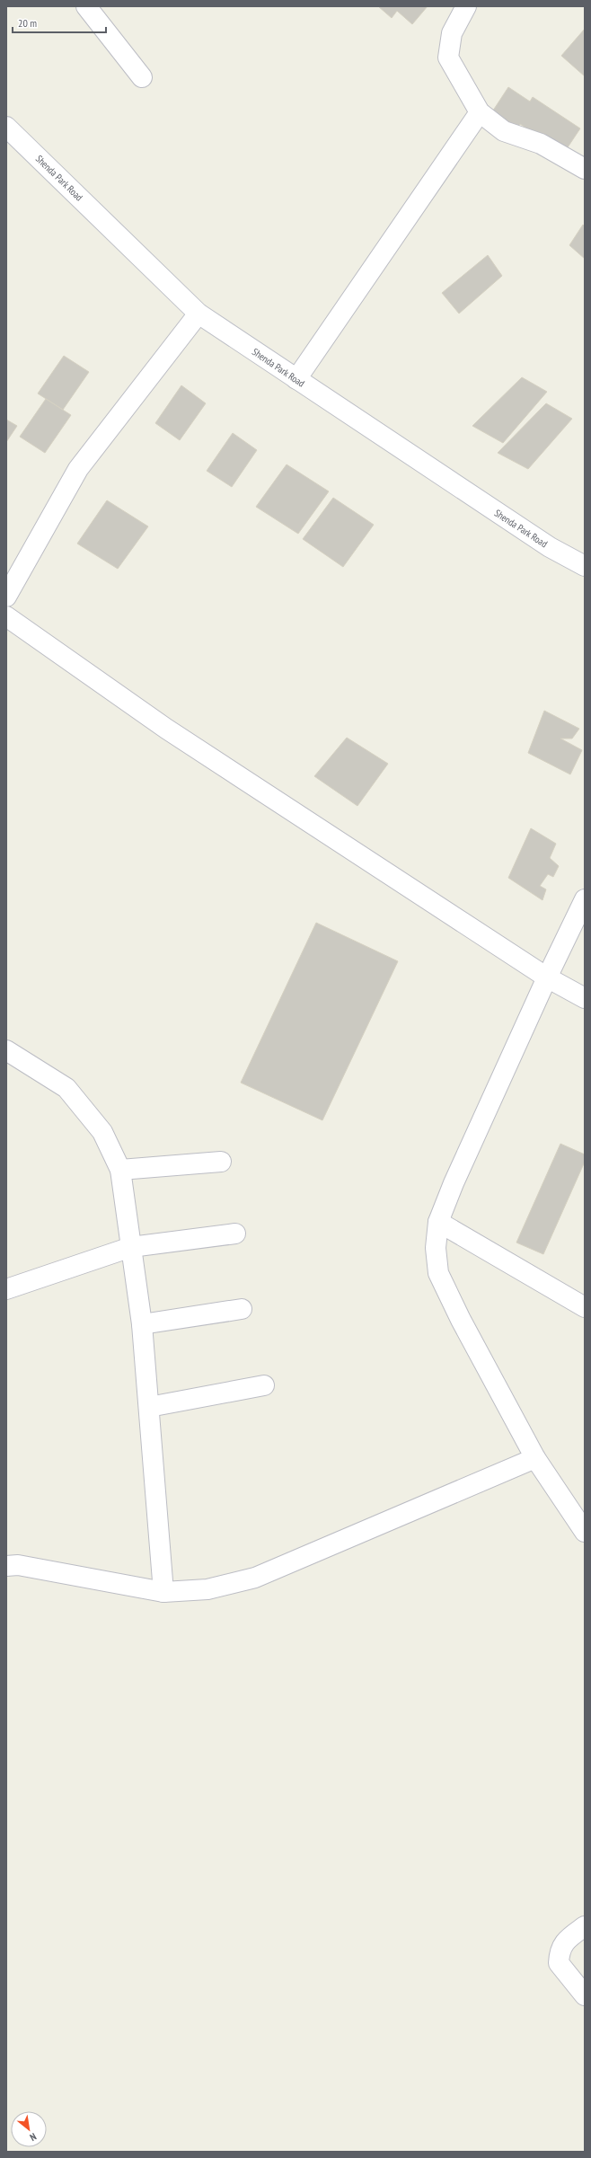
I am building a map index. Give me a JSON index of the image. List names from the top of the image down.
{
  "streets": {
    "street": ["Shenda Park Road"]
  },
  "scale_bar": "20 m",
  "north": "bottom right"
}
